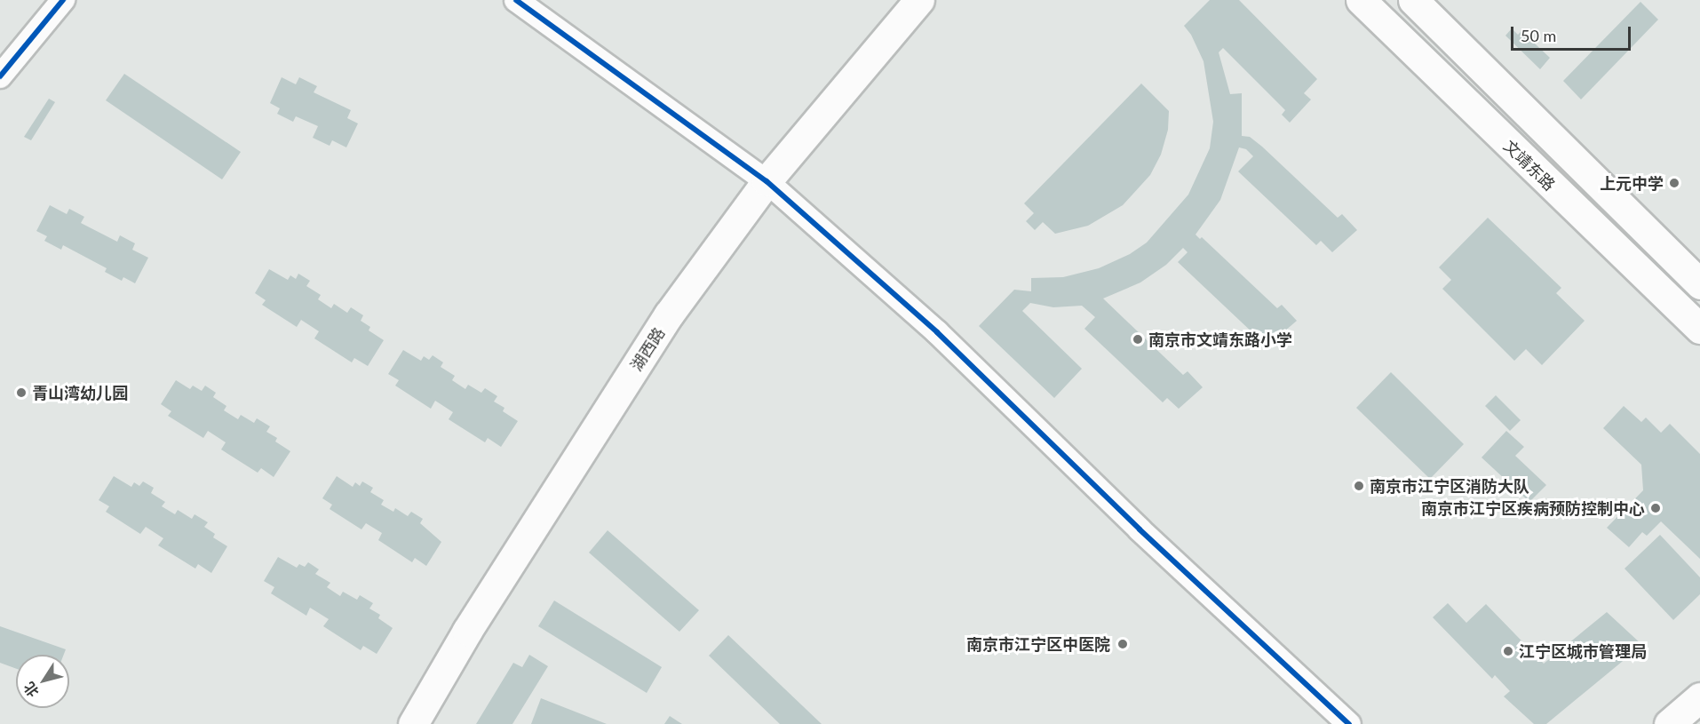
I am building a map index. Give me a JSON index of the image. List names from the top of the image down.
{
  "streets": {
    "main road": ["文靖东路", "湖西路"]
  },
  "places": [
    "上元中学",
    "南京市文靖东路小学",
    "青山湾幼儿园",
    "南京市江宁区消防大队",
    "南京市江宁区疾病预防控制中心",
    "南京市江宁区中医院",
    "江宁区城市管理局"
  ],
  "scale_bar": "50 m",
  "north": "bottom left"
}
